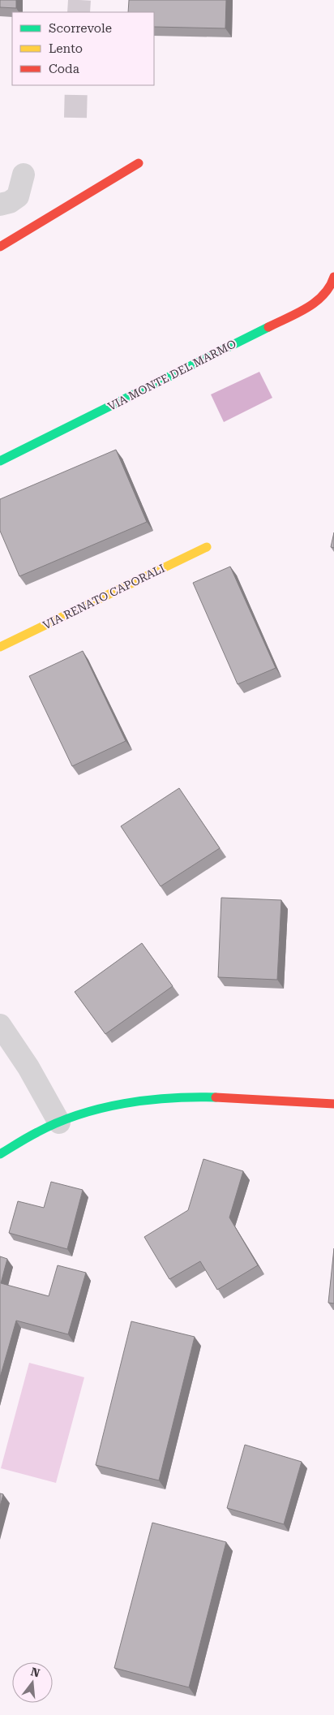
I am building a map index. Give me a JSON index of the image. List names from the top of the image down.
{
  "streets": {
    "street": ["VIA MONTE DEL MARMO", "VIA RENATO CAPORALI"]
  },
  "legend": ["Scorrevole", "Lento", "Coda"],
  "north": "top"
}
